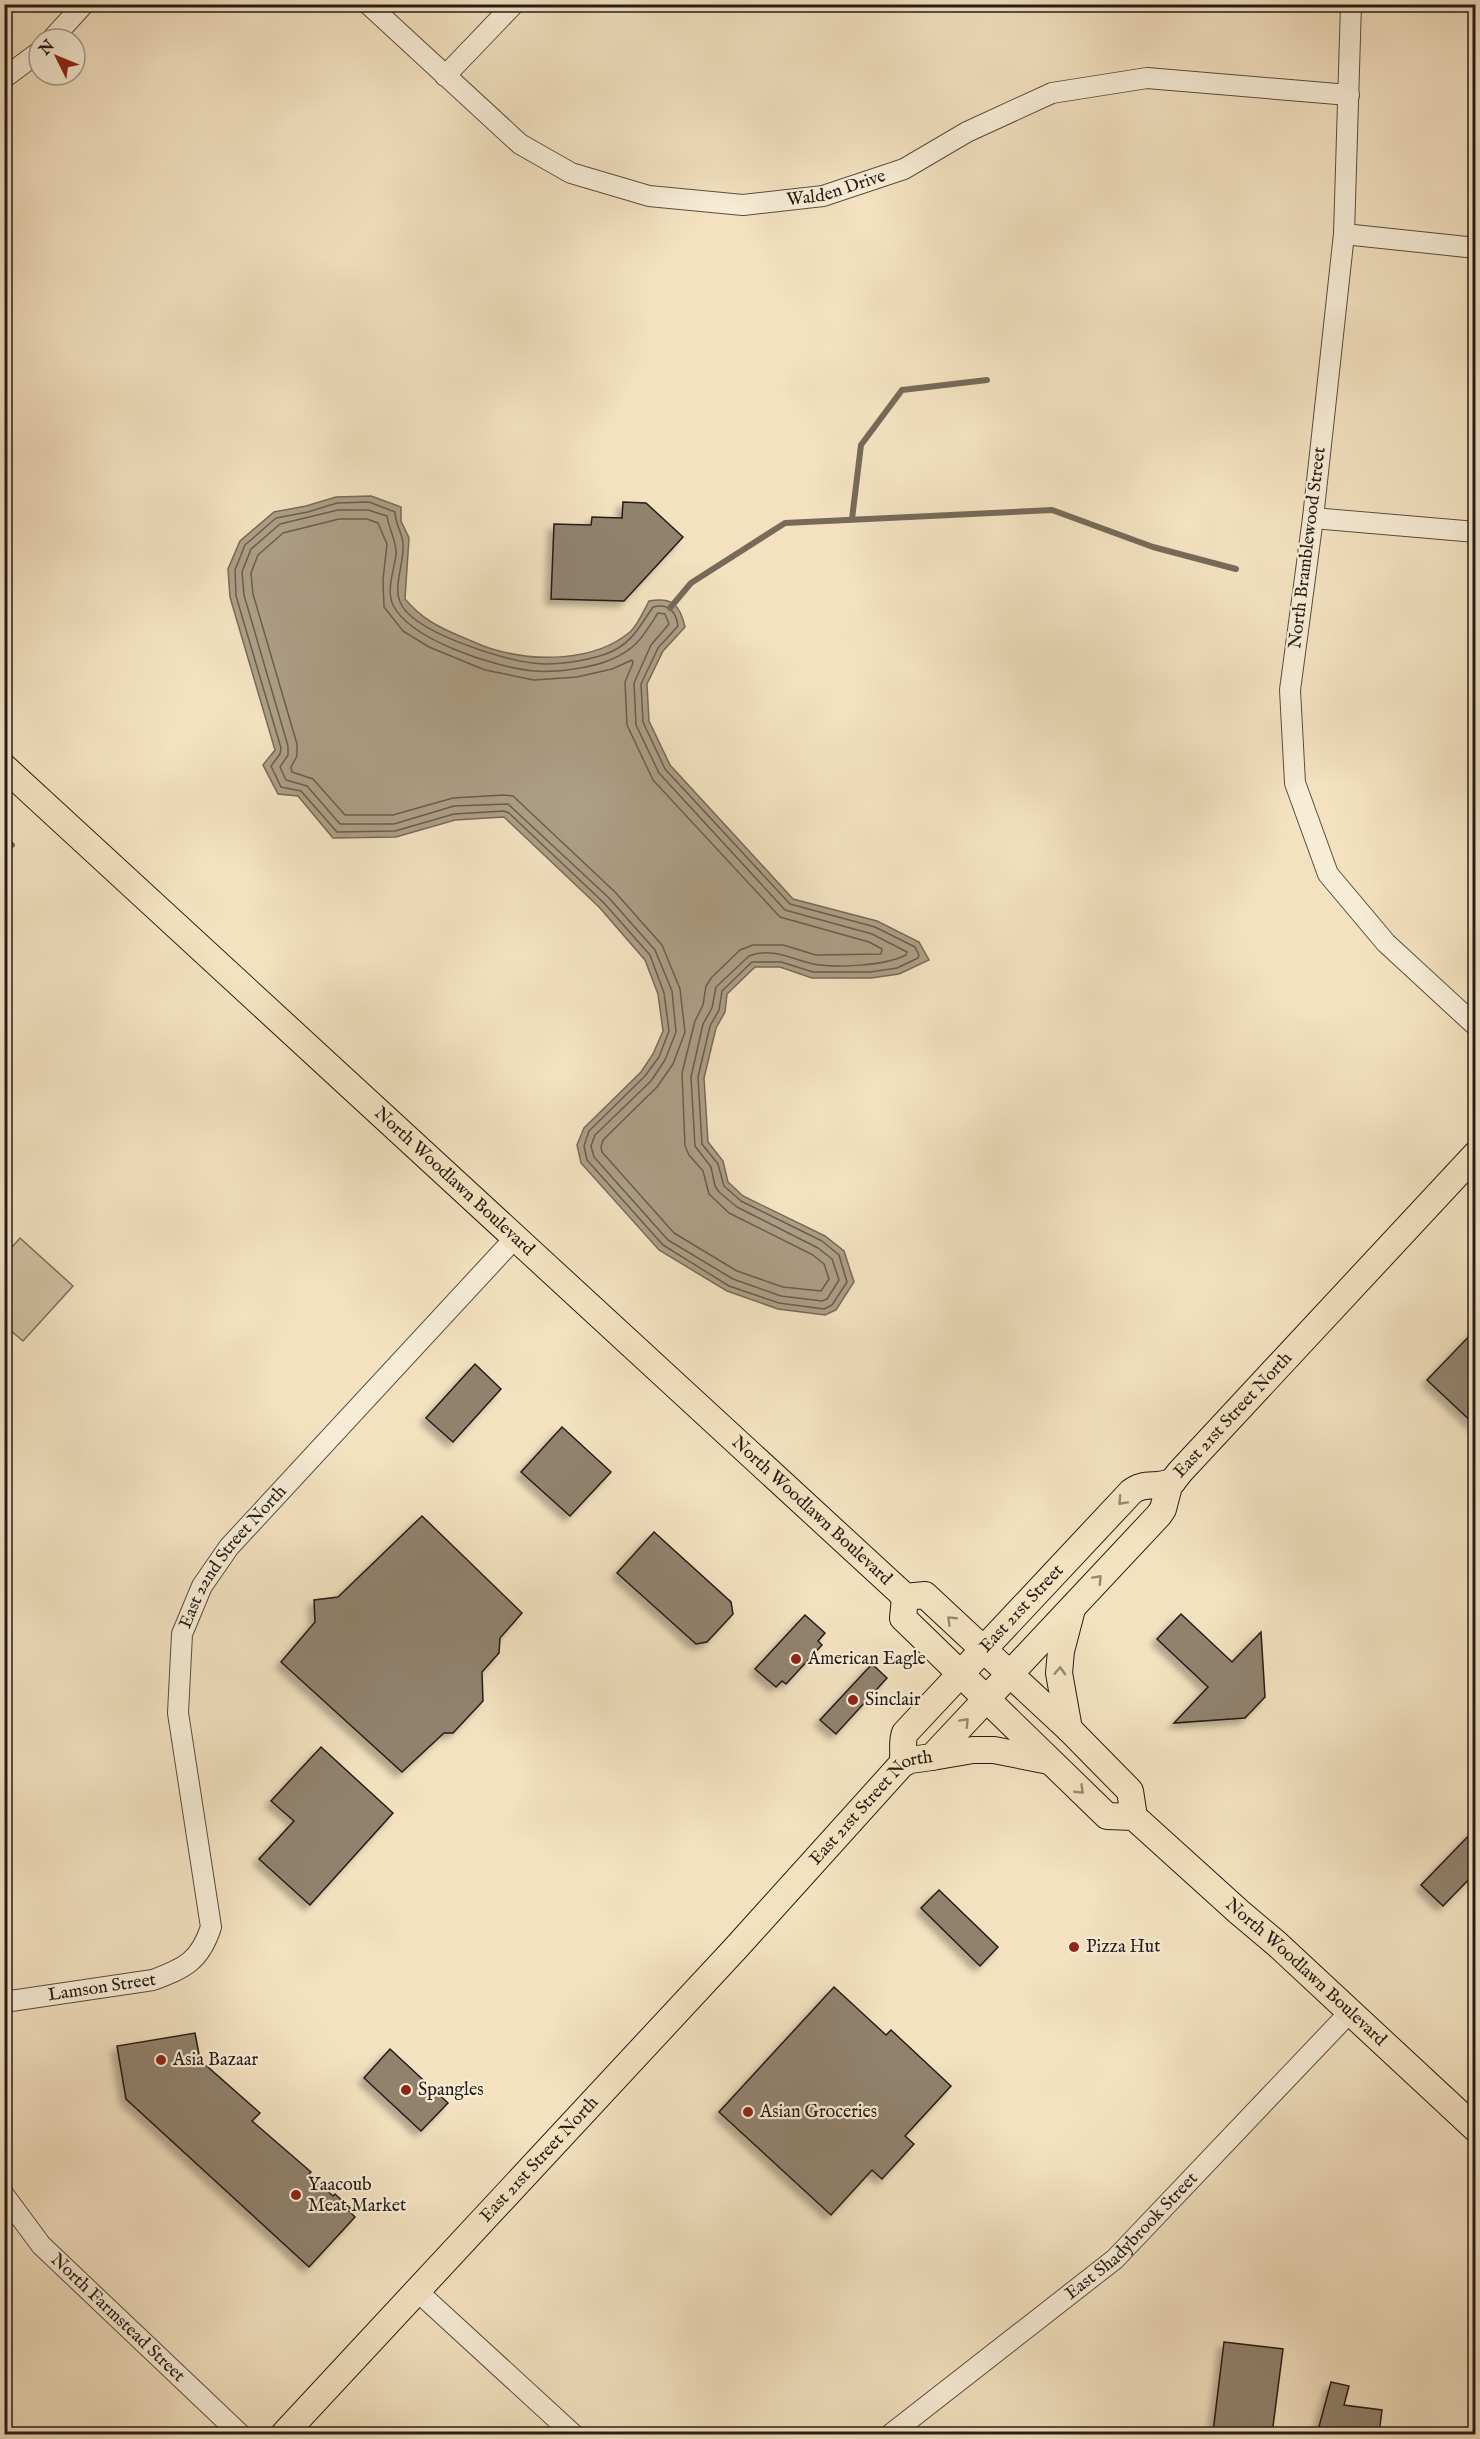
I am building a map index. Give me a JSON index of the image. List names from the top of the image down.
{
  "streets": {
    "main road": ["North Woodlawn Boulevard", "East 21st Street North", "East 21st Street"],
    "street": [
      "Walden Drive",
      "North Bramblewood Street",
      "East 22nd Street North",
      "Lamson Street",
      "East Shadybrook Street",
      "North Farmstead Street"
    ]
  },
  "crossings": [
    ["Walden Drive", "North Bramblewood Street"],
    ["North Woodlawn Boulevard", "East 21st Street North"],
    ["North Woodlawn Boulevard", "East 22nd Street North"],
    ["North Woodlawn Boulevard", "East 21st Street"],
    ["North Woodlawn Boulevard", "East Shadybrook Street"],
    ["East 21st Street North", "East 21st Street"],
    ["East 22nd Street North", "Lamson Street"]
  ],
  "one_way": ["East 21st Street"],
  "places": [
    "American Eagle",
    "Sinclair",
    "Pizza Hut",
    "Asia Bazaar",
    "Spangles",
    "Asian Groceries",
    "Yaacoub Meat Market"
  ],
  "north": "top left"
}
